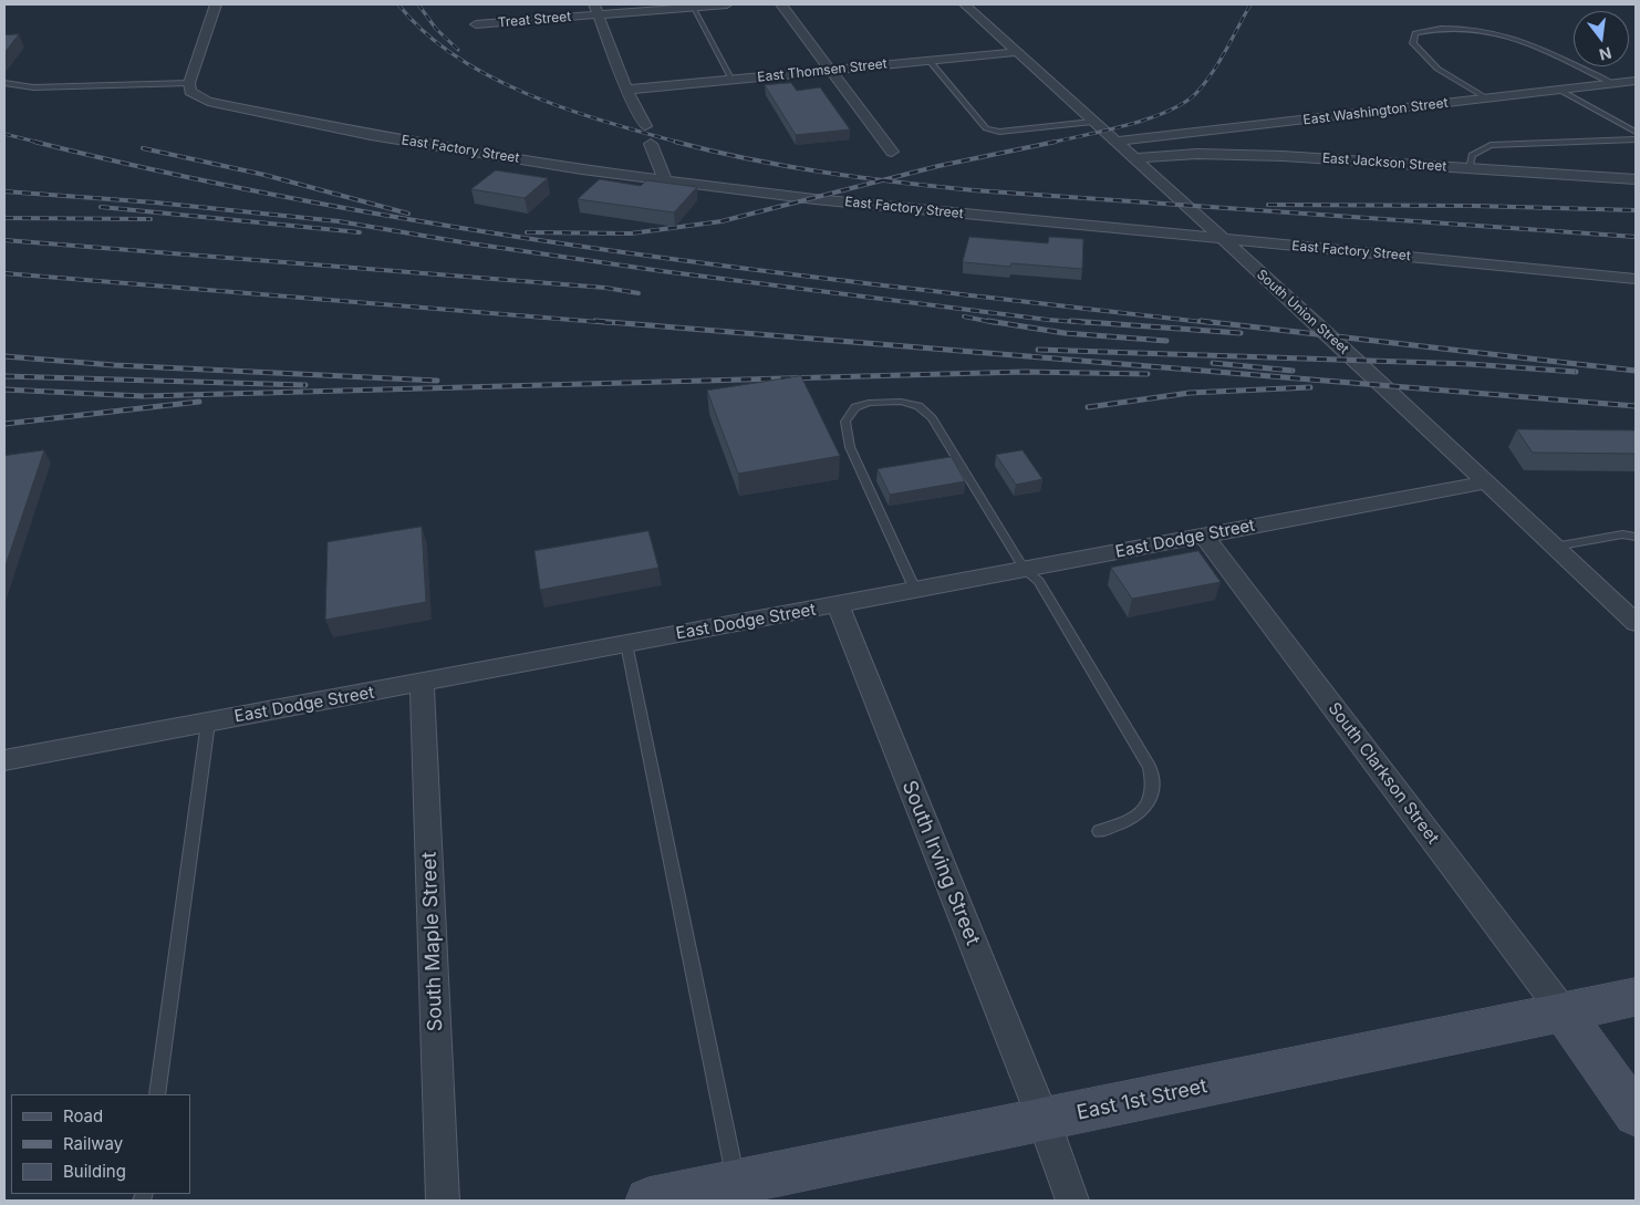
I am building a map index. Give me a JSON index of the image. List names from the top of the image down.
{
  "streets": {
    "main road": ["East 1st Street"],
    "street": [
      "Treat Street",
      "East Thomsen Street",
      "East Washington Street",
      "East Factory Street",
      "East Jackson Street",
      "South Union Street",
      "East Dodge Street",
      "South Clarkson Street",
      "South Irving Street",
      "South Maple Street"
    ]
  },
  "crossings": [
    ["East Thomsen Street", "South Union Street"],
    ["East Washington Street", "South Union Street"],
    ["East Factory Street", "South Union Street"],
    ["East Jackson Street", "South Union Street"],
    ["South Union Street", "East Dodge Street"],
    ["East Dodge Street", "South Clarkson Street"],
    ["East Dodge Street", "South Irving Street"],
    ["East Dodge Street", "South Maple Street"],
    ["South Clarkson Street", "East 1st Street"],
    ["South Irving Street", "East 1st Street"]
  ],
  "legend": ["Road", "Railway", "Building"],
  "north": "bottom"
}
